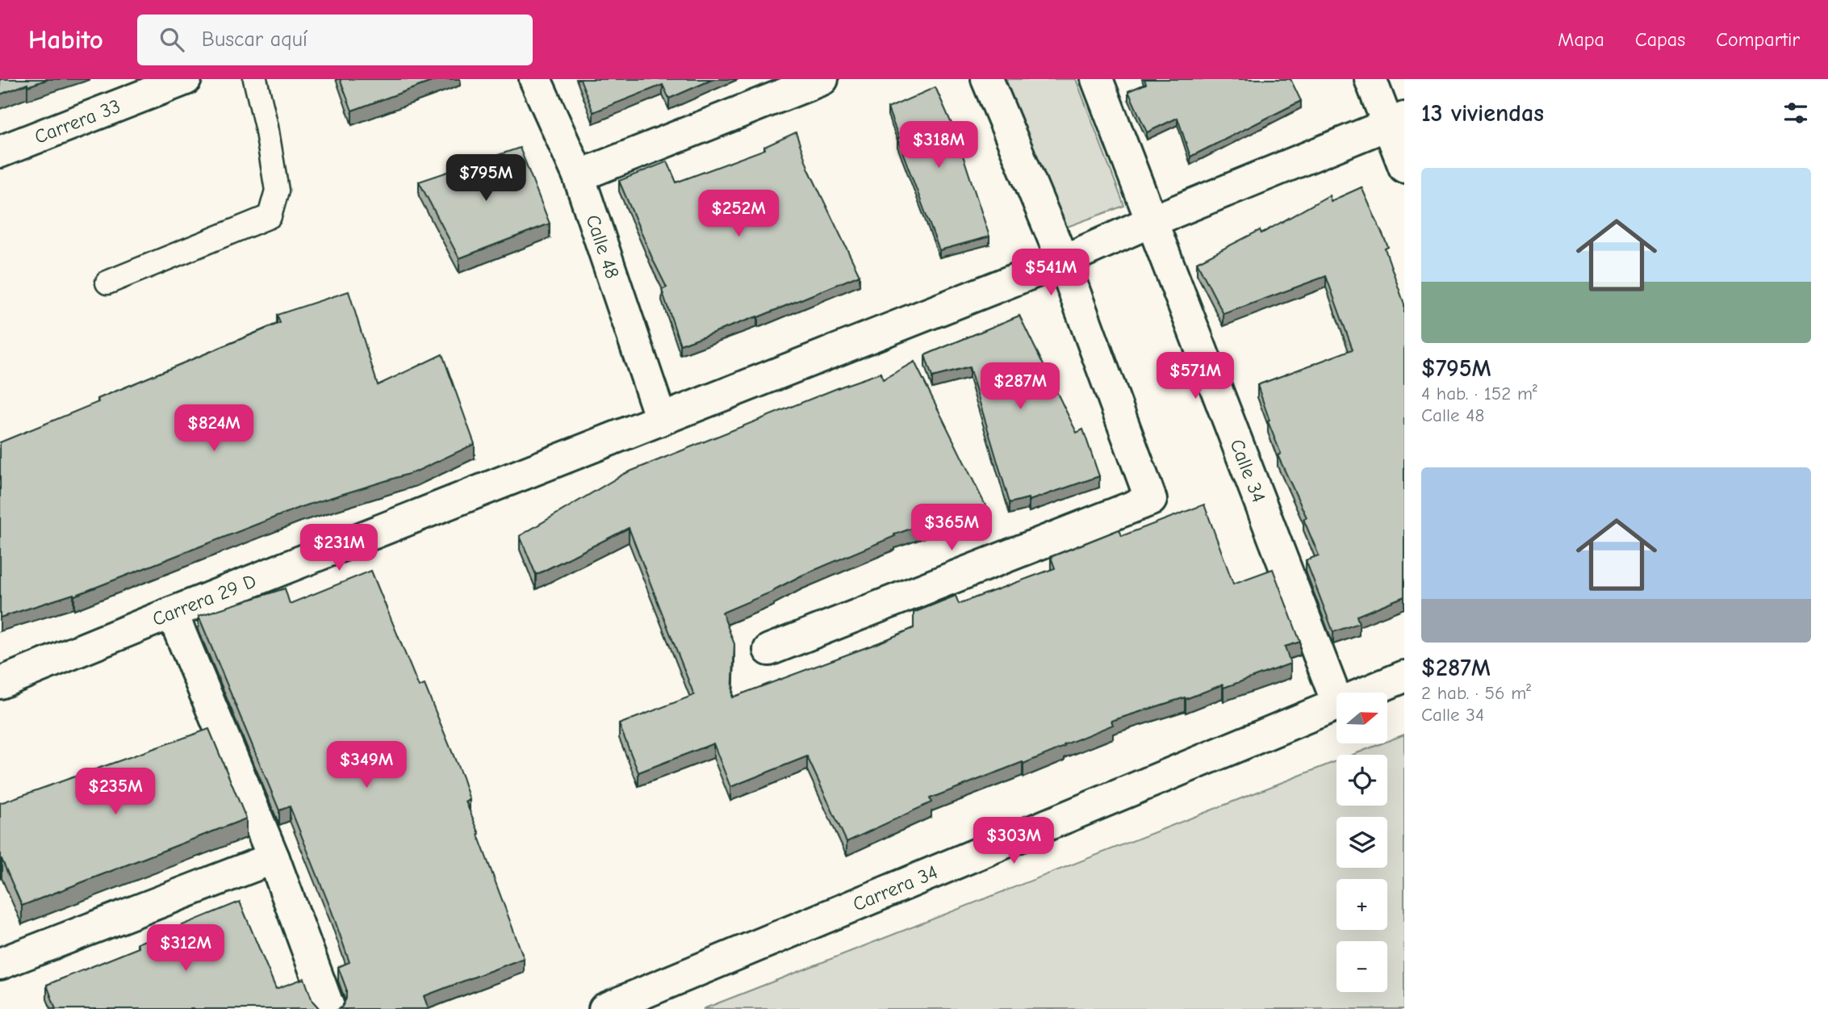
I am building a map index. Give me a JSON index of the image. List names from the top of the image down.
{
  "streets": {
    "street": [
      "Carrera 33",
      "Calle 48",
      "Calle 34",
      "Carrera 29 D",
      "Carrera 34"
    ]
  },
  "crossings": [
    ["Calle 48", "Carrera 29 D"],
    ["Calle 34", "Carrera 29 D"]
  ],
  "north": "right",
  "page": {
    "header": "Habito",
    "search": "Buscar aquí",
    "nav": ["Mapa", "Capas", "Compartir"],
    "heading": "13 viviendas",
    "price": [
      "$318M",
      "$795M",
      "$252M",
      "$541M",
      "$571M",
      "$287M",
      "$824M",
      "$365M",
      "$231M",
      "$349M",
      "$235M",
      "$303M",
      "$312M"
    ],
    "list": [
      {
        "name": "$795M",
        "note": "4 hab. · 152 m² · Calle 48"
      },
      {
        "name": "$287M",
        "note": "2 hab. · 56 m² · Calle 34"
      }
    ],
    "map_buttons": ["+", "−"]
  }
}
